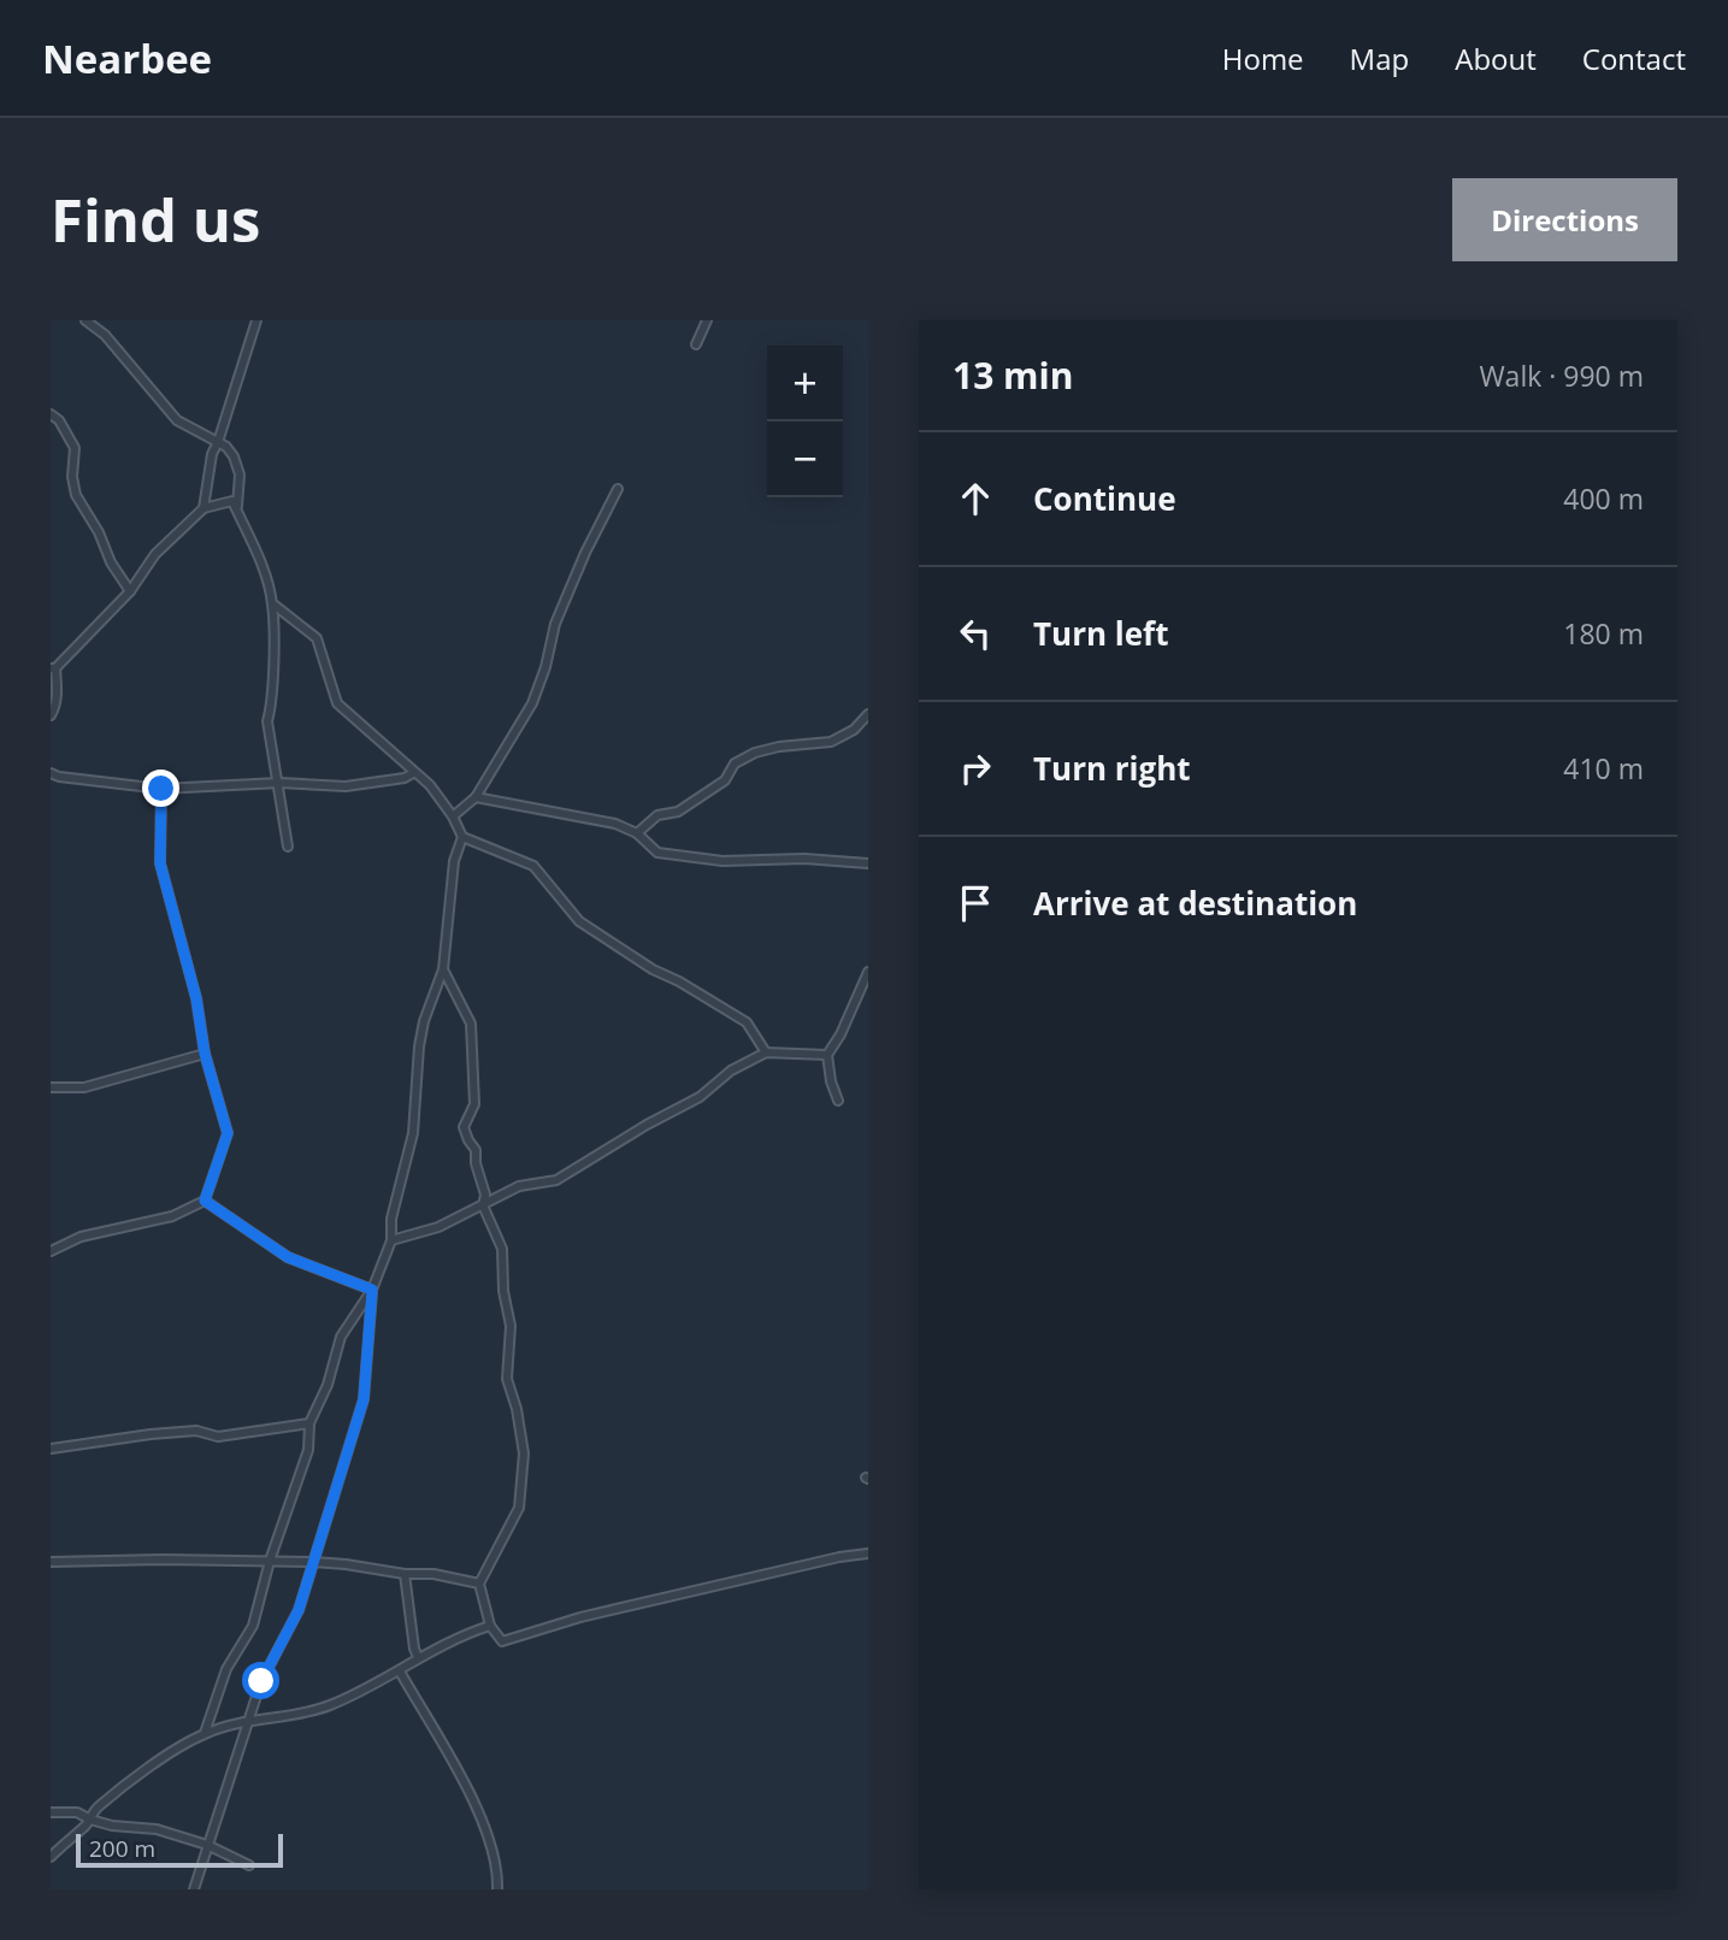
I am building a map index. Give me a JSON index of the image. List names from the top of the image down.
{
  "scale_bar": "200 m",
  "page": {
    "header": "Nearbee",
    "nav": [
      "Home",
      "Map",
      "About",
      "Contact"
    ],
    "buttons": "Directions",
    "title": "Find us",
    "heading": ["13 min", "Walk · 990 m"],
    "map_buttons": ["+", "−"],
    "list": [
      ["Continue", "400 m"],
      ["Turn left", "180 m"],
      ["Turn right", "410 m"],
      "Arrive at destination"
    ],
    "scale": "200 m"
  }
}
